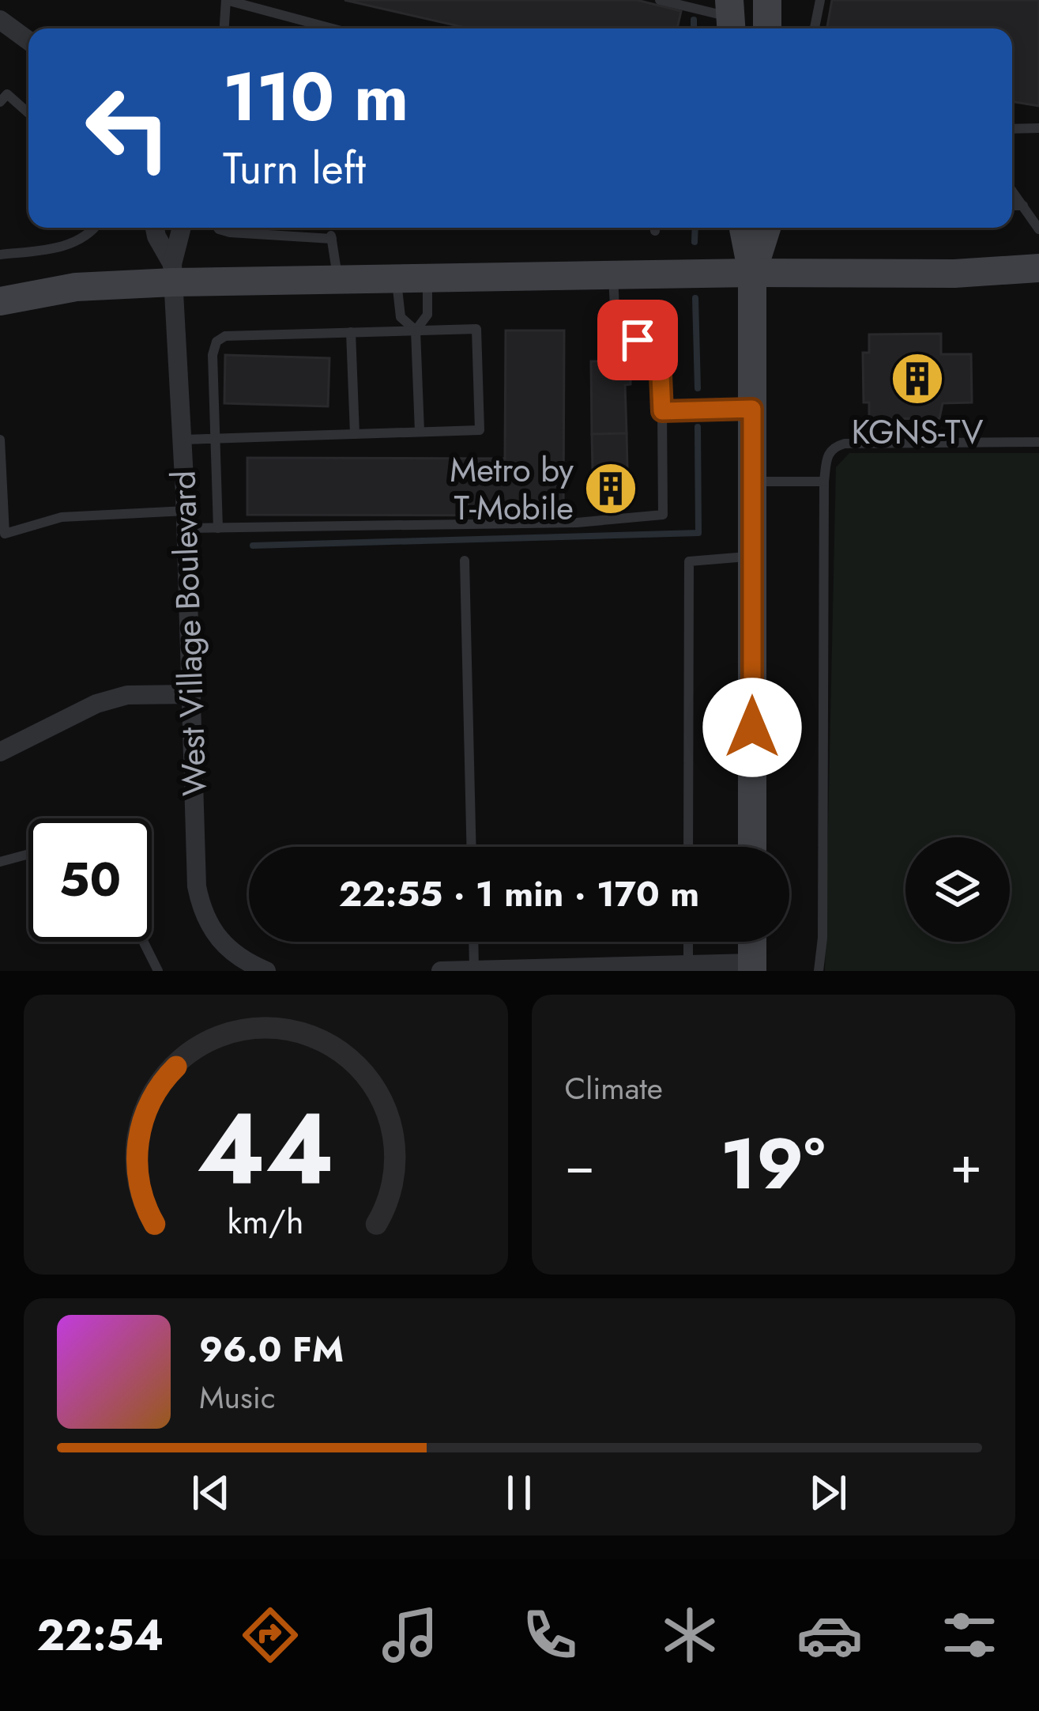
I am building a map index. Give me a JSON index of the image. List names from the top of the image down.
{
  "streets": {
    "street": ["West Village Boulevard"]
  },
  "places": {
    "building": ["KGNS-TV", "Metro by T-Mobile"]
  },
  "page": {
    "turn": ["110 m", "Turn left"],
    "limit": "50",
    "trip": "22:55 · 1 min · 170 m",
    "tile": "Climate",
    "heat": ["−", "19°", "+"],
    "song": ["96.0 FM", "Music"],
    "tabs": "22:54",
    "gauge": ["44", "km/h"]
  }
}
